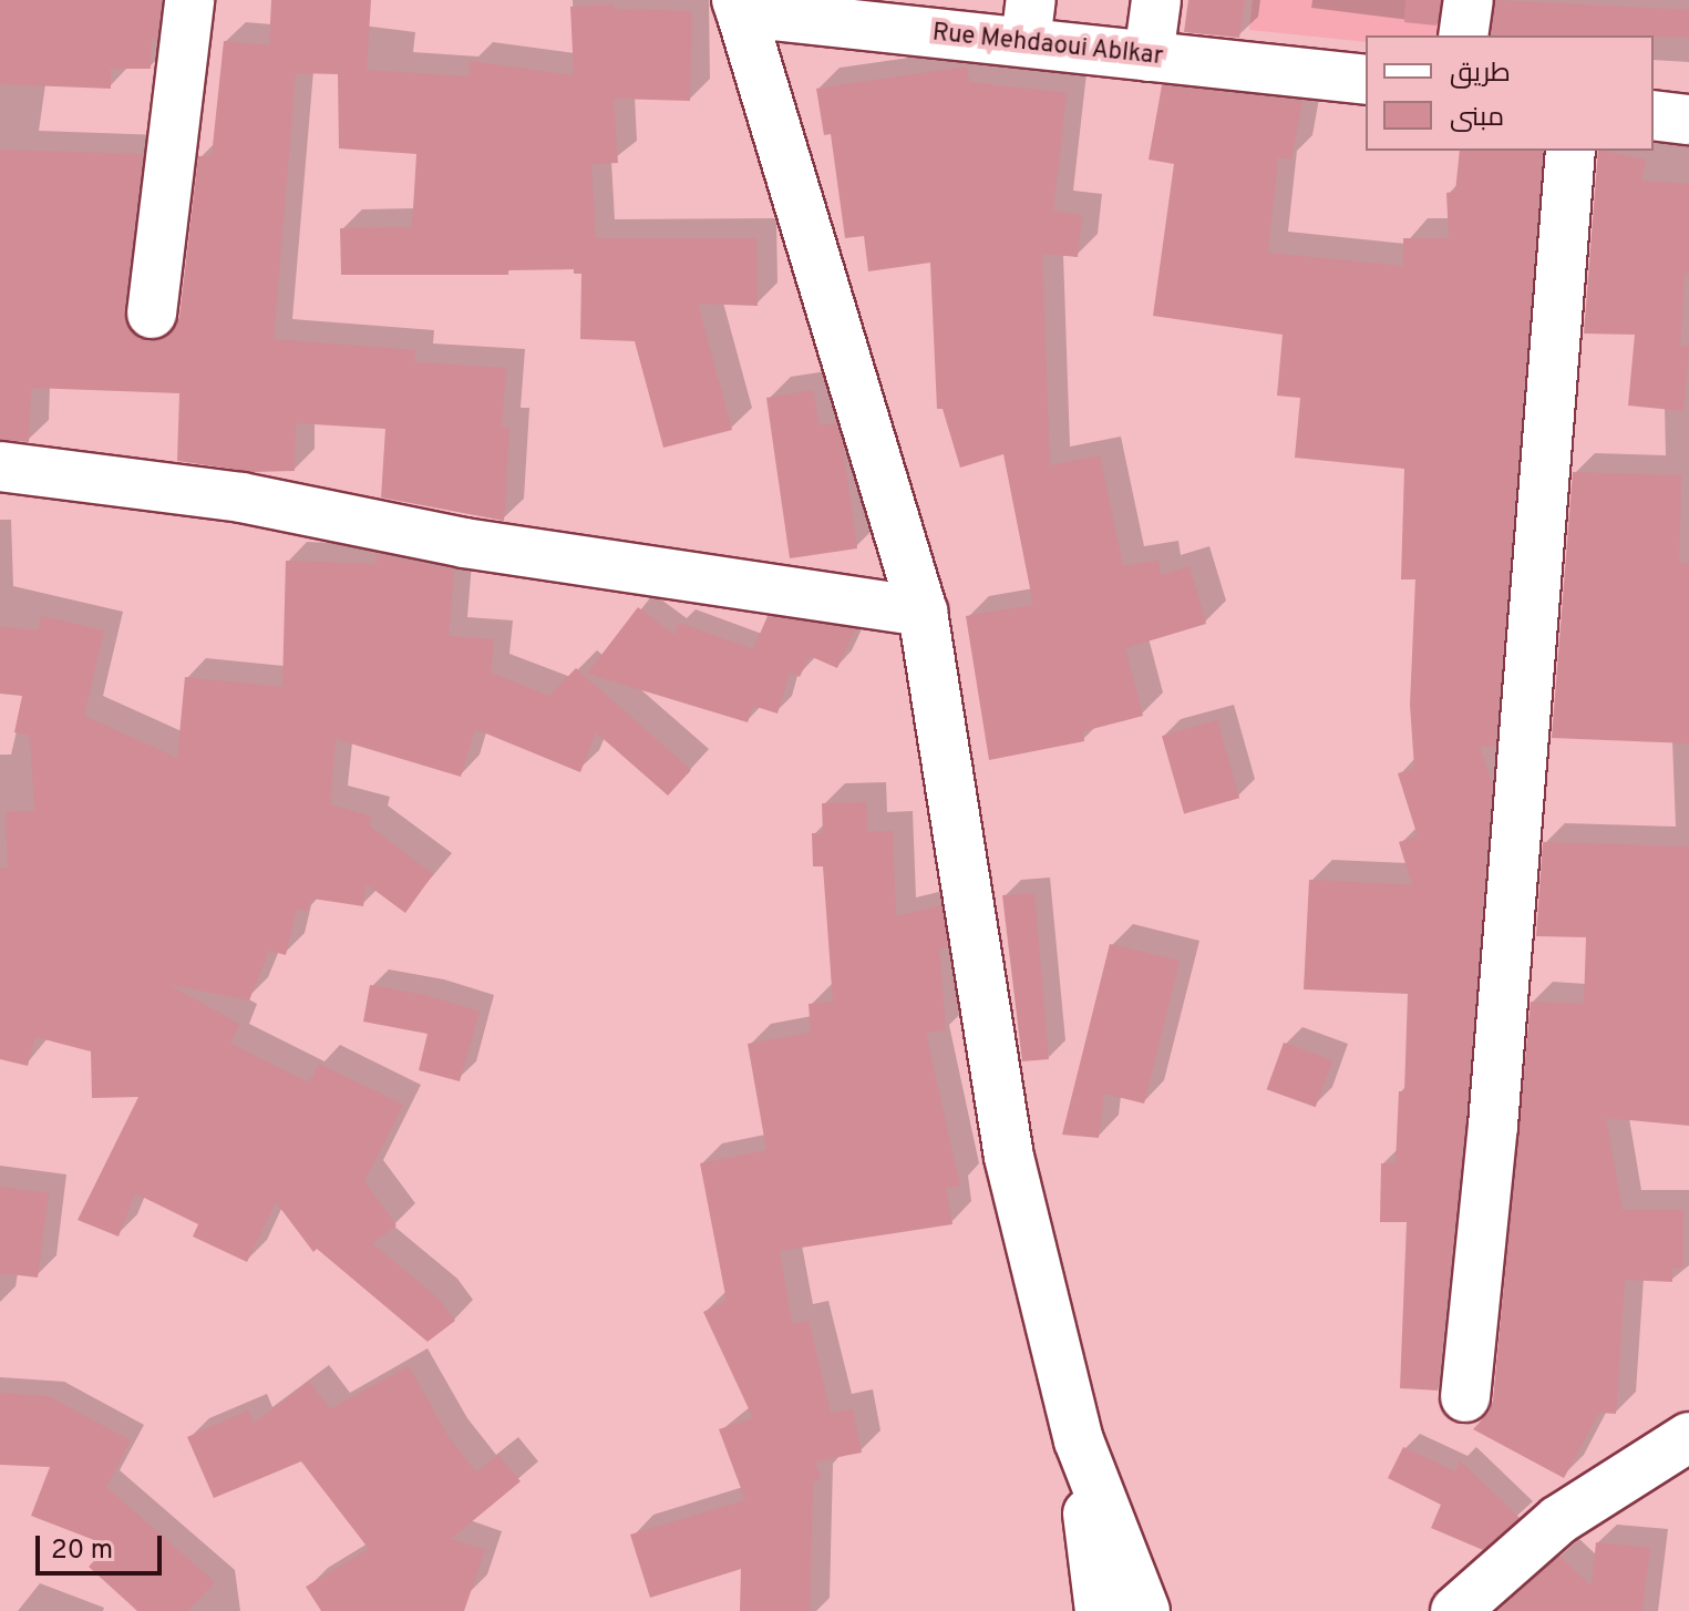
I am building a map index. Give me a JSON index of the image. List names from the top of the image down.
{
  "streets": {
    "street": ["Rue Mehdaoui Ablkar"]
  },
  "legend": ["طريق", "مبنى"],
  "scale_bar": "20 m"
}
